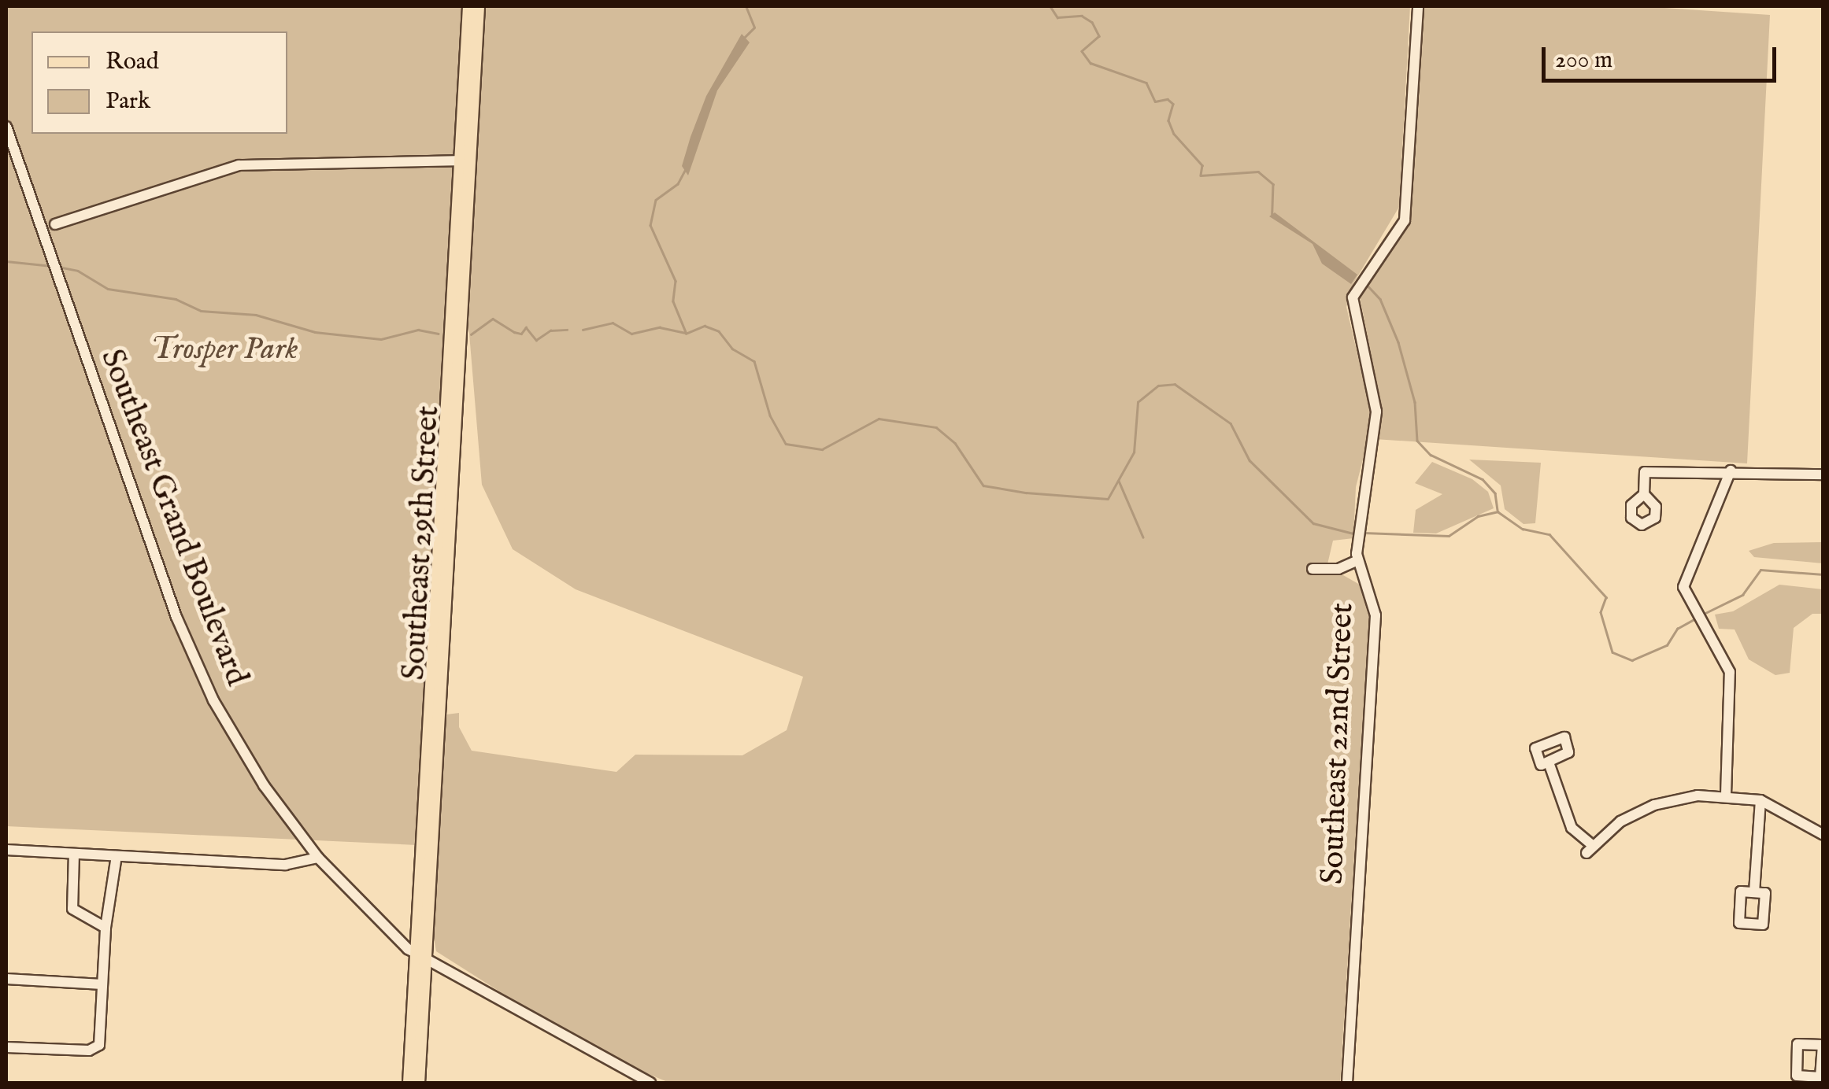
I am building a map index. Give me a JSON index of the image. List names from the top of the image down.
{
  "streets": {
    "main road": ["Southeast 29th Street"],
    "street": ["Southeast Grand Boulevard", "Southeast 22nd Street"]
  },
  "crossings": [
    ["Southeast Grand Boulevard", "Southeast 29th Street"]
  ],
  "parks": ["Trosper Park"],
  "legend": ["Road", "Park"],
  "scale_bar": "200 m"
}
